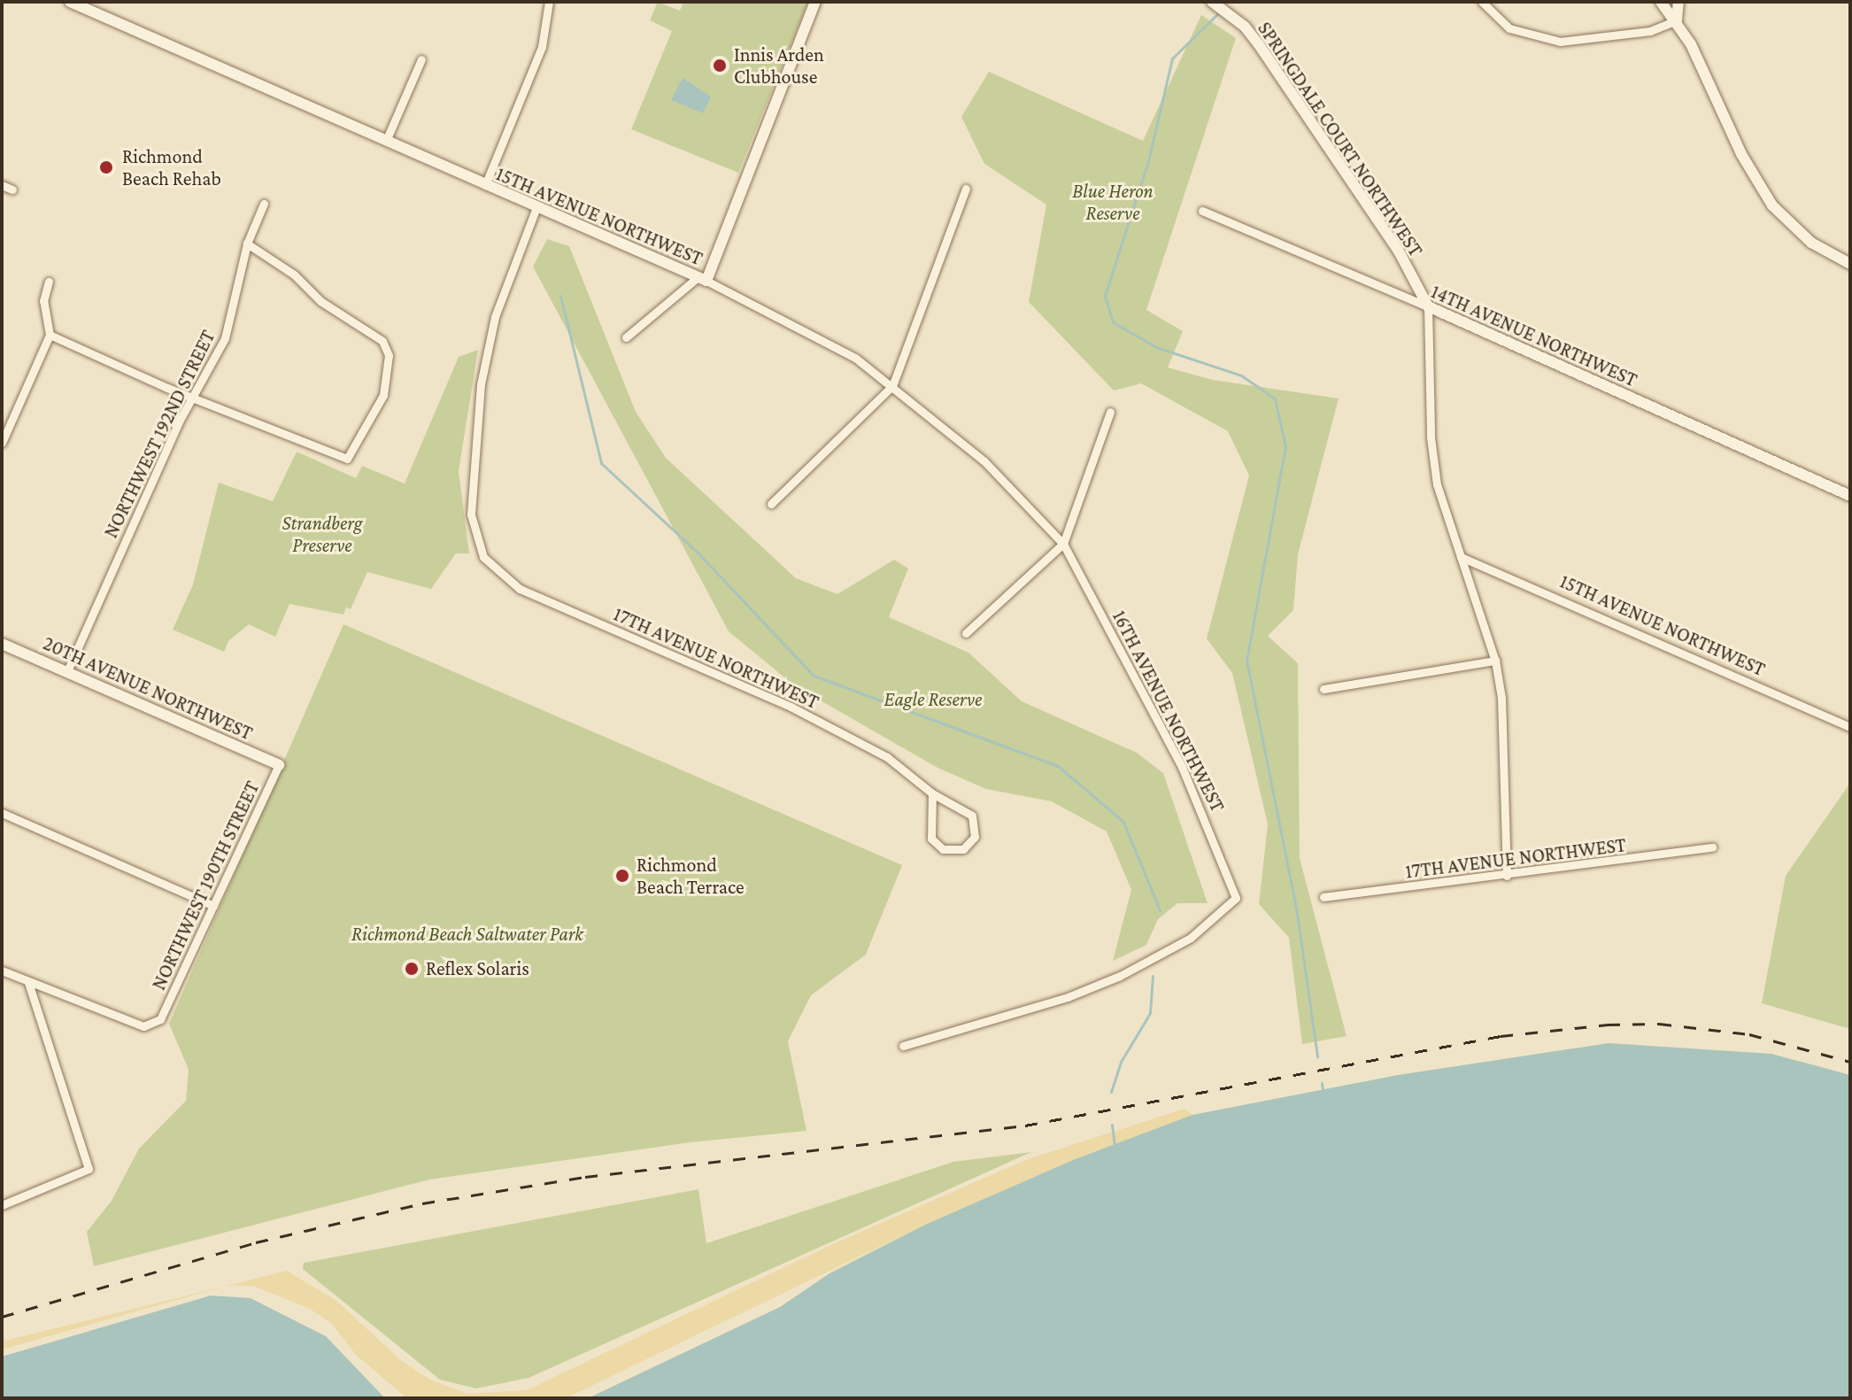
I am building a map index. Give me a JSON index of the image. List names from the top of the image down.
{
  "streets": {
    "street": [
      "SPRINGDALE COURT NORTHWEST",
      "15TH AVENUE NORTHWEST",
      "14TH AVENUE NORTHWEST",
      "NORTHWEST 192ND STREET",
      "17TH AVENUE NORTHWEST",
      "20TH AVENUE NORTHWEST",
      "16TH AVENUE NORTHWEST",
      "NORTHWEST 190TH STREET"
    ]
  },
  "crossings": [
    ["SPRINGDALE COURT NORTHWEST", "14TH AVENUE NORTHWEST"],
    ["15TH AVENUE NORTHWEST", "17TH AVENUE NORTHWEST"],
    ["15TH AVENUE NORTHWEST", "16TH AVENUE NORTHWEST"],
    ["NORTHWEST 192ND STREET", "20TH AVENUE NORTHWEST"],
    ["20TH AVENUE NORTHWEST", "NORTHWEST 190TH STREET"]
  ],
  "parks": [
    "Blue Heron Reserve",
    "Strandberg Preserve",
    "Eagle Reserve",
    "Richmond Beach Saltwater Park"
  ],
  "places": [
    "Innis Arden Clubhouse",
    "Richmond Beach Rehab",
    "Richmond Beach Terrace",
    "Reflex Solaris"
  ]
}
